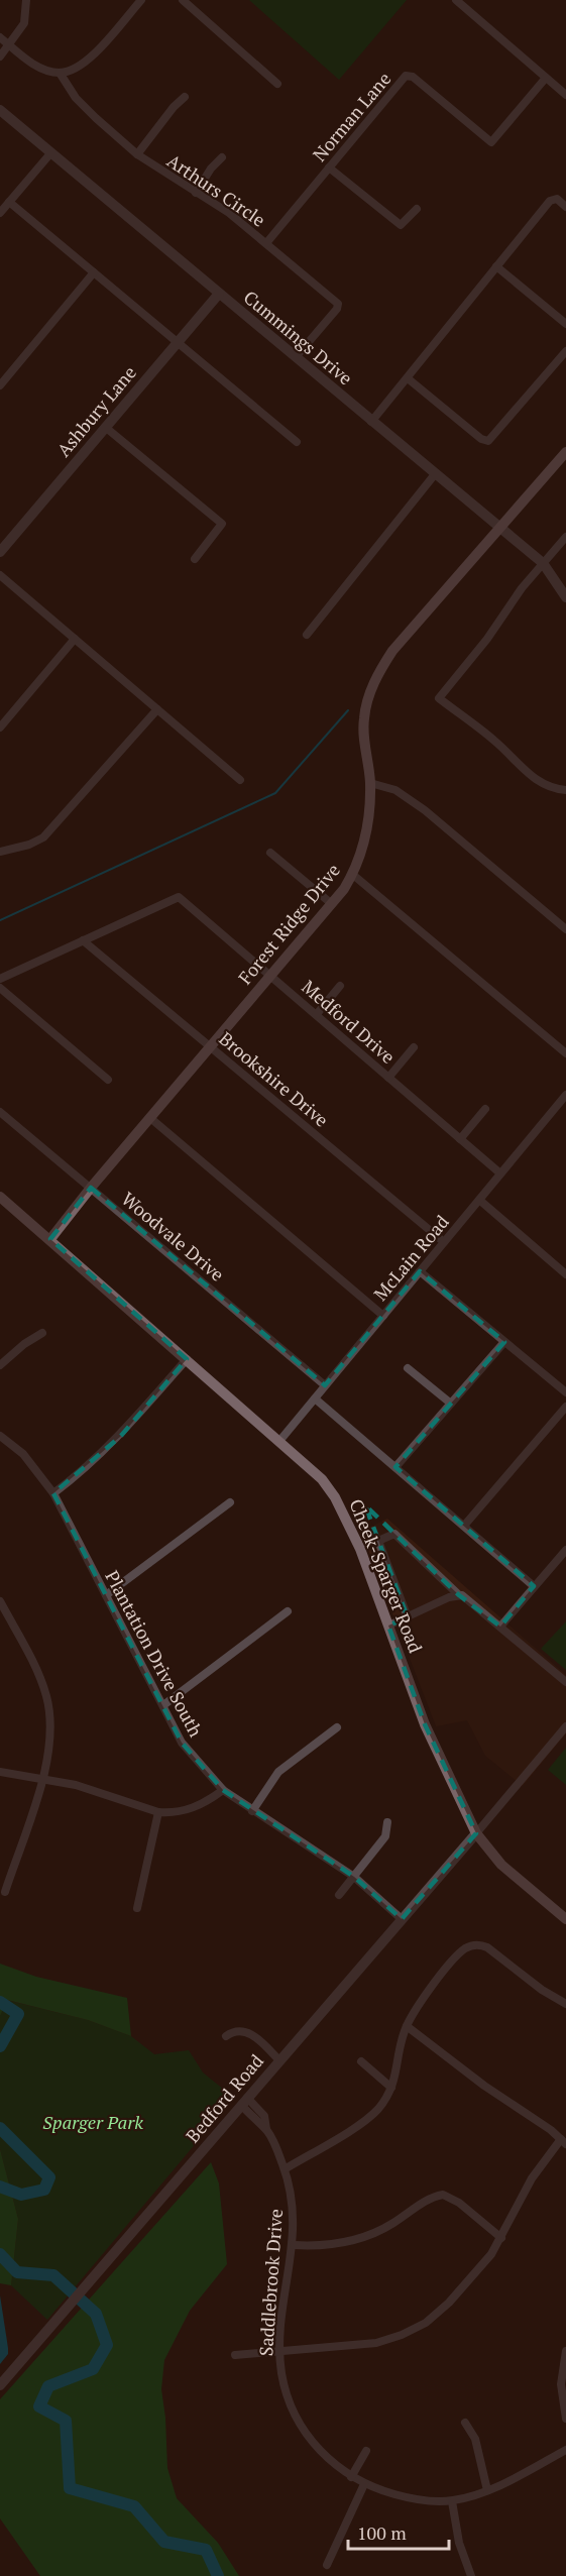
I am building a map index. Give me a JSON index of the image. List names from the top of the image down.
{
  "streets": {
    "main road": ["Forest Ridge Drive", "Cheek-Sparger Road"],
    "street": [
      "Norman Lane",
      "Arthurs Circle",
      "Cummings Drive",
      "Ashbury Lane",
      "Medford Drive",
      "Brookshire Drive",
      "Woodvale Drive",
      "McLain Road",
      "Plantation Drive South",
      "Bedford Road",
      "Saddlebrook Drive"
    ]
  },
  "crossings": [
    ["Norman Lane", "Arthurs Circle"],
    ["Arthurs Circle", "Cummings Drive"],
    ["Cummings Drive", "Ashbury Lane"],
    ["Cummings Drive", "Forest Ridge Drive"],
    ["Forest Ridge Drive", "Medford Drive"],
    ["Forest Ridge Drive", "Brookshire Drive"],
    ["Forest Ridge Drive", "Woodvale Drive"],
    ["Forest Ridge Drive", "Cheek-Sparger Road"],
    ["Medford Drive", "Brookshire Drive"],
    ["Medford Drive", "McLain Road"],
    ["Brookshire Drive", "McLain Road"],
    ["Woodvale Drive", "McLain Road"],
    ["McLain Road", "Cheek-Sparger Road"],
    ["Cheek-Sparger Road", "Bedford Road"],
    ["Plantation Drive South", "Bedford Road"],
    ["Bedford Road", "Saddlebrook Drive"]
  ],
  "parks": ["Sparger Park"],
  "scale_bar": "100 m"
}
